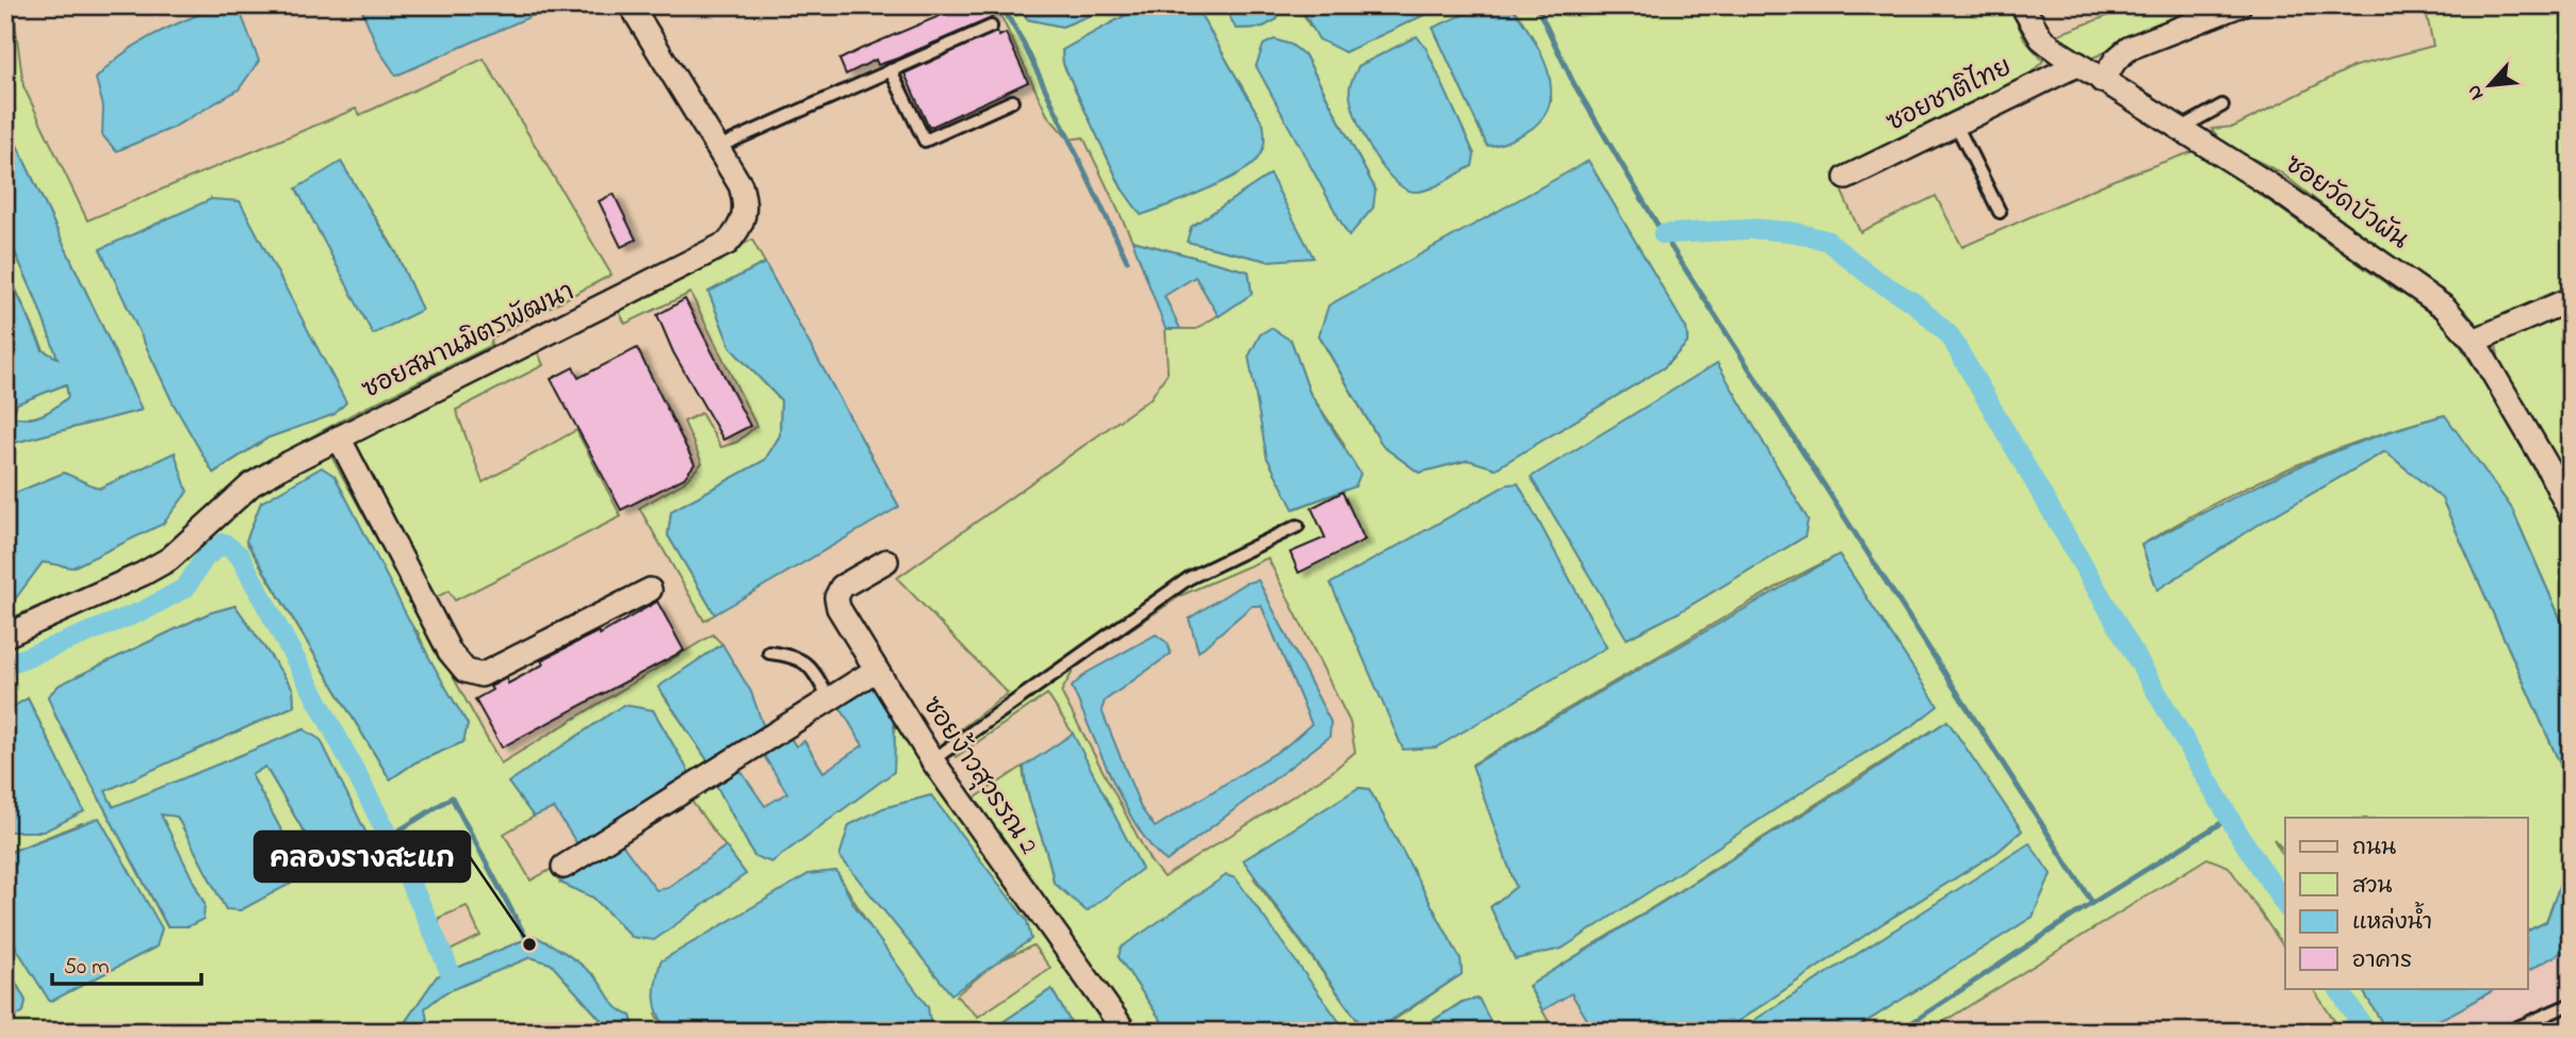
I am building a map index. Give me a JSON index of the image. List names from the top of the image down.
{
  "streets": {
    "street": [
      "ซอยชาติไทย",
      "ซอยวัดบัวผัน",
      "ซอยสมานมิตรพัฒนา",
      "ซอยง้าวสุวรรณ 2"
    ]
  },
  "crossings": [
    ["ซอยชาติไทย", "ซอยวัดบัวผัน"]
  ],
  "places": ["คลองรางสะแก"],
  "legend": [
    "ถนน",
    "สวน",
    "แหล่งน้ำ",
    "อาคาร"
  ],
  "scale_bar": "50 m",
  "north": "bottom left"
}
